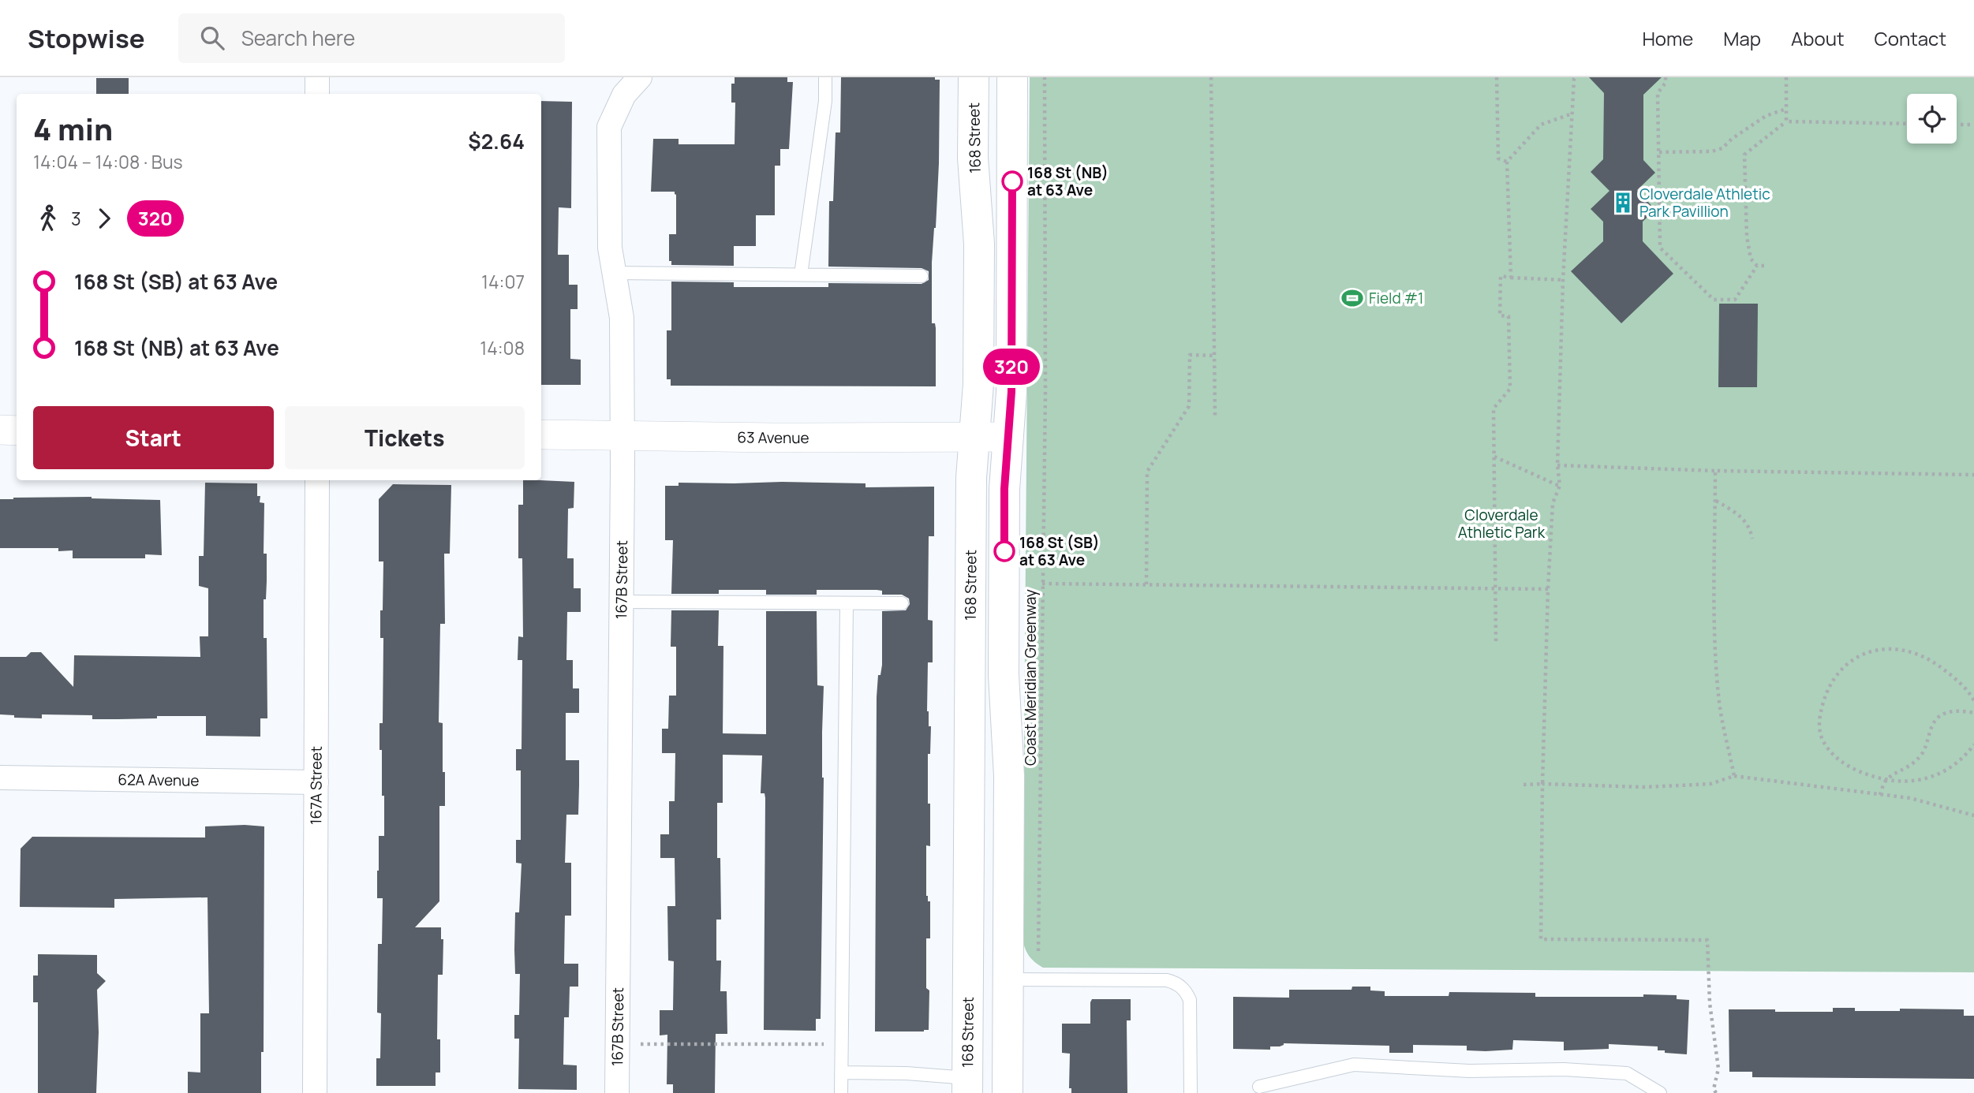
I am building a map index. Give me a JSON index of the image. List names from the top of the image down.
{
  "streets": {
    "main road": ["168 Street"],
    "street": [
      "63 Avenue",
      "167B Street",
      "62A Avenue",
      "167A Street"
    ],
    "path": ["Coast Meridian Greenway"]
  },
  "crossings": [
    ["168 Street", "63 Avenue"],
    ["63 Avenue", "167B Street"],
    ["62A Avenue", "167A Street"]
  ],
  "parks": ["Cloverdale Athletic Park"],
  "places": {
    "other": ["168 St (NB) at 63 Ave", "168 St (SB) at 63 Ave"],
    "building": ["Cloverdale Athletic Park Pavillion"],
    "sports": ["Field #1"]
  },
  "lines": ["bus line 320"],
  "page": {
    "header": "Stopwise",
    "search": "Search here",
    "nav": [
      "Home",
      "Map",
      "About",
      "Contact"
    ],
    "on_map": "320",
    "heading": ["4 min", "14:04 – 14:08 · Bus", "$2.64"],
    "legs": ["3", "320"],
    "list": [
      {
        "name": "168 St (SB) at 63 Ave",
        "value": "14:07"
      },
      {
        "name": "168 St (NB) at 63 Ave",
        "value": "14:08"
      }
    ],
    "buttons": ["Start", "Tickets"]
  }
}
